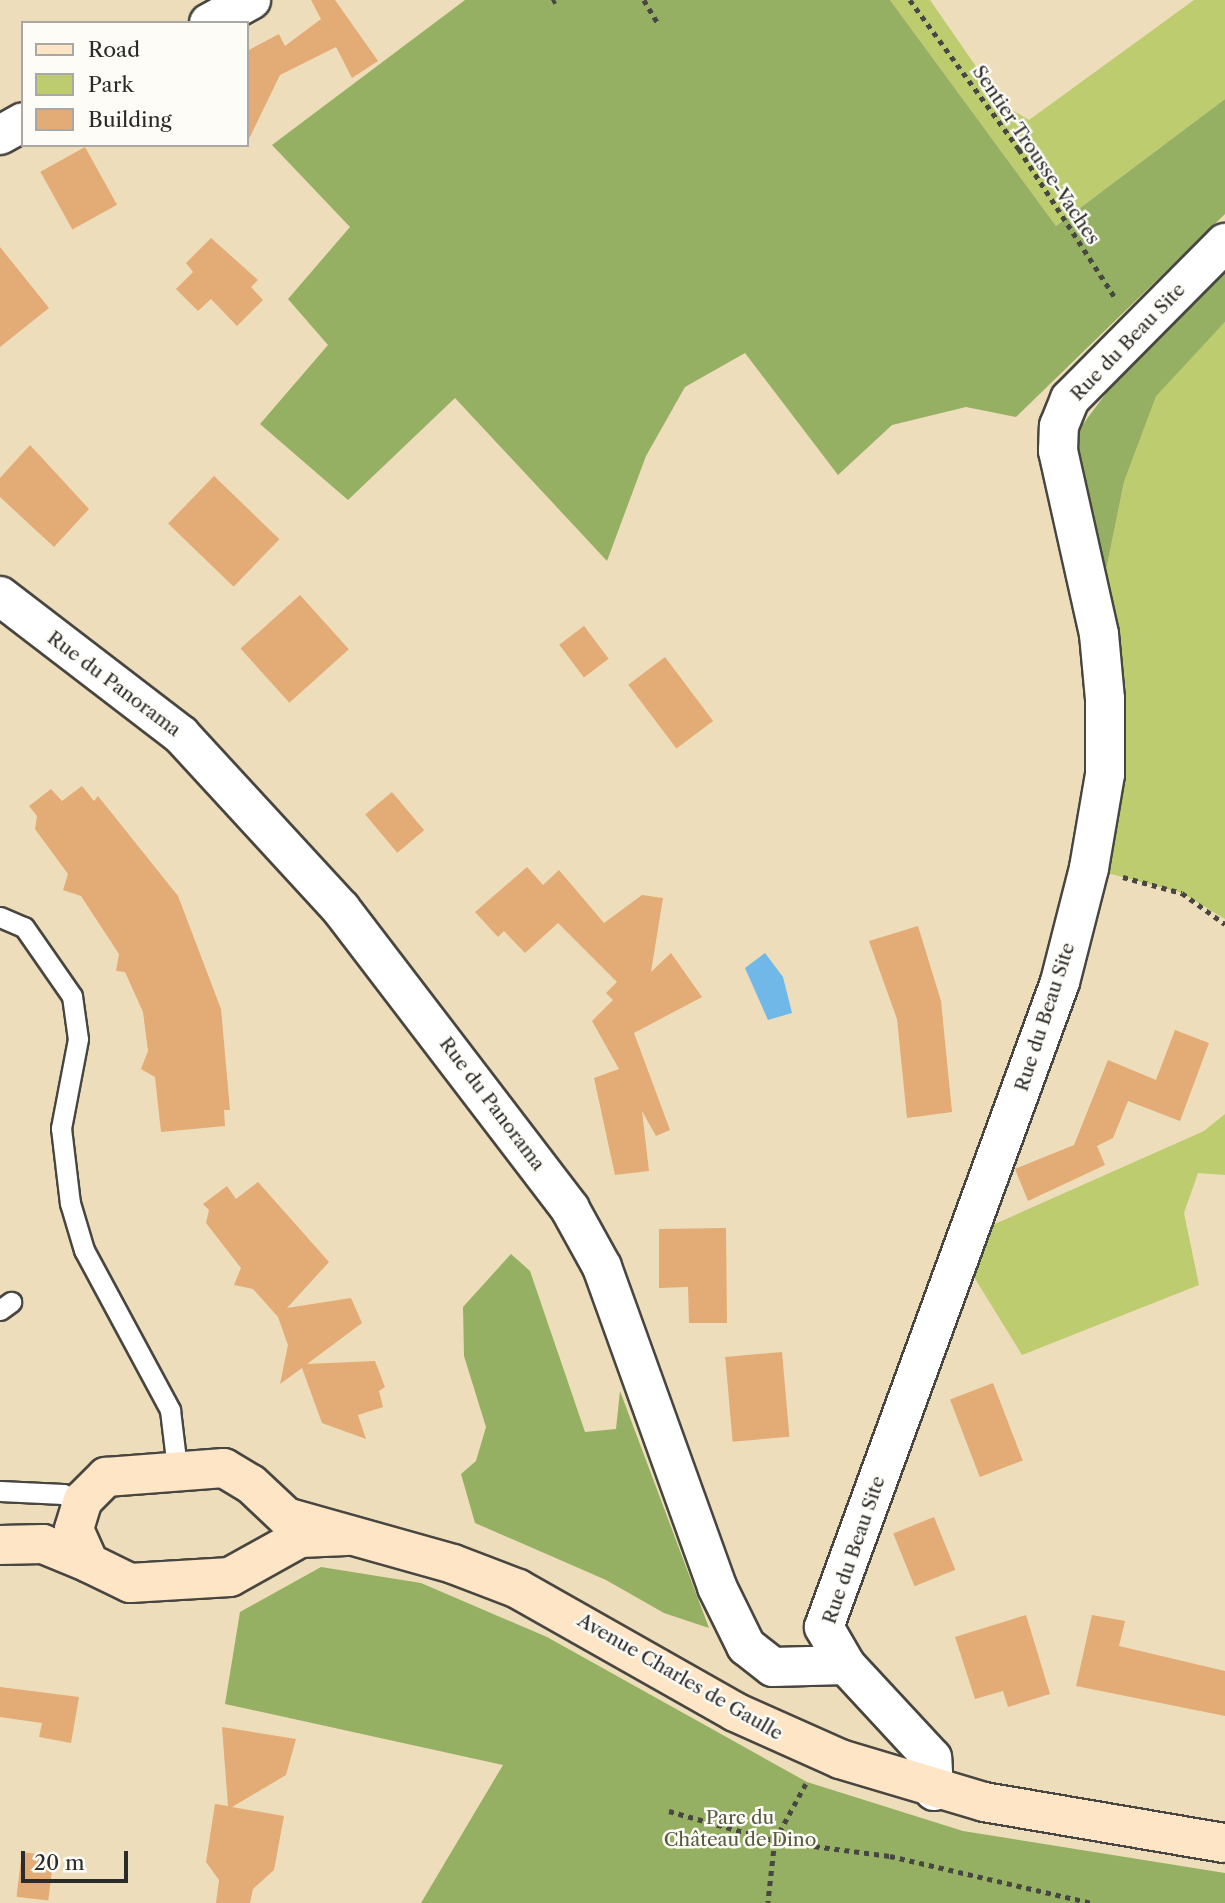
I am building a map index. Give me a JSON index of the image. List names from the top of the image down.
{
  "streets": {
    "main road": ["Avenue Charles de Gaulle"],
    "street": ["Rue du Beau Site", "Rue du Panorama"],
    "path": ["Sentier Trousse-Vaches"]
  },
  "crossings": [
    ["Sentier Trousse-Vaches", "Rue du Beau Site"],
    ["Rue du Beau Site", "Rue du Panorama"],
    ["Rue du Beau Site", "Avenue Charles de Gaulle"]
  ],
  "parks": ["Parc du Château de Dino"],
  "legend": ["Road", "Park", "Building"],
  "scale_bar": "20 m"
}
